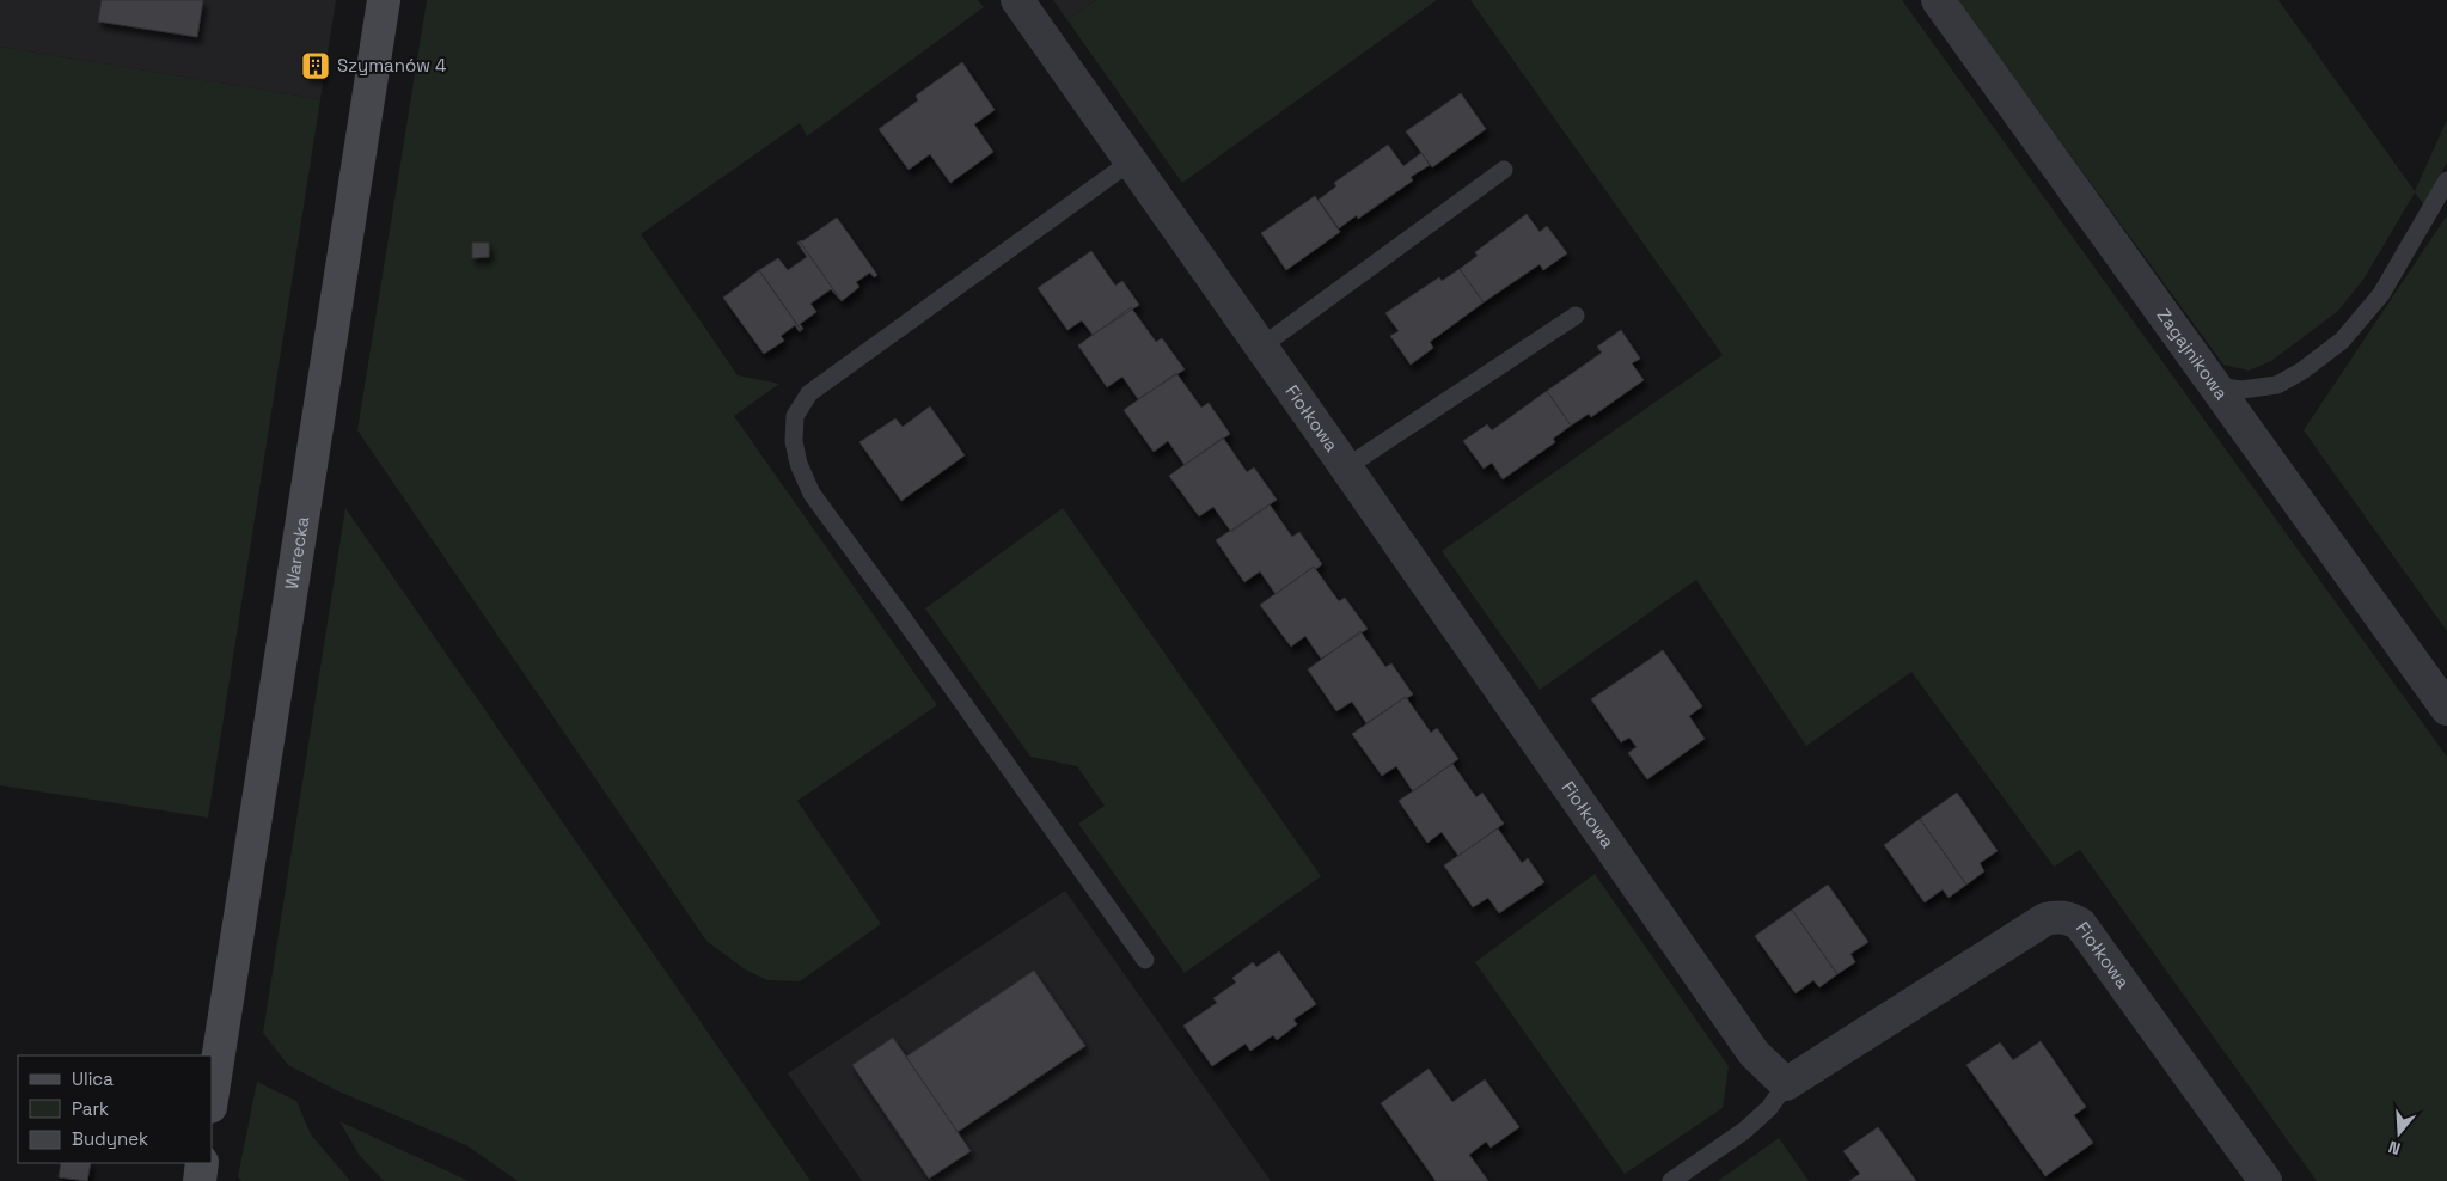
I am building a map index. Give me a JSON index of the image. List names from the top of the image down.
{
  "streets": {
    "street": ["Zagajnikowa", "Fiołkowa", "Warecka"]
  },
  "places": {
    "building": ["Szymanów 4"]
  },
  "legend": ["Ulica", "Park", "Budynek"],
  "north": "bottom"
}
